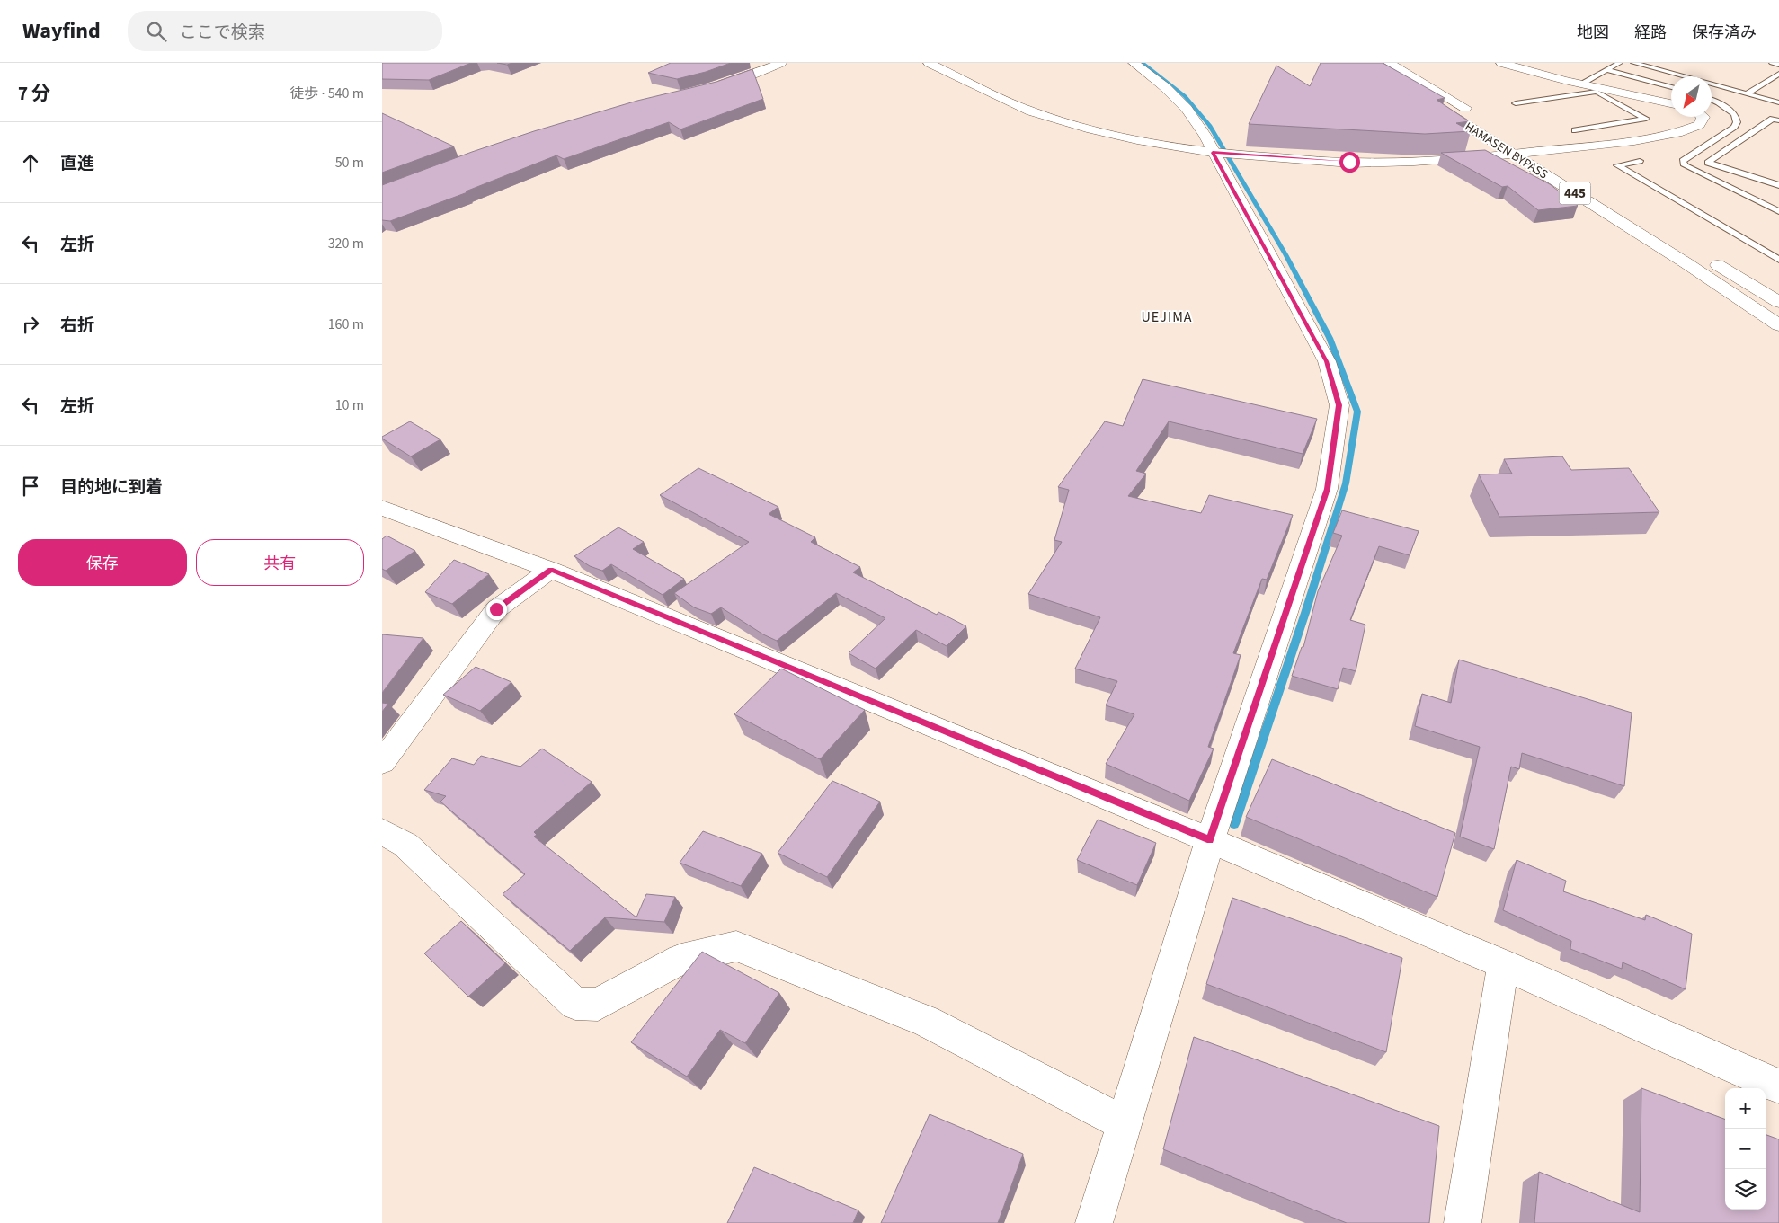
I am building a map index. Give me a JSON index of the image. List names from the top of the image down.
{
  "streets": {
    "main road": ["HAMASEN BYPASS", "445"]
  },
  "districts": ["UEJIMA"],
  "north": "bottom left",
  "page": {
    "header": "Wayfind",
    "search": "ここで検索",
    "nav": ["地図", "経路", "保存済み"],
    "heading": ["7 分", "徒歩 · 540 m"],
    "list": [
      ["直進", "50 m"],
      ["左折", "320 m"],
      ["右折", "160 m"],
      ["左折", "10 m"],
      "目的地に到着"
    ],
    "buttons": ["保存", "共有"],
    "map_buttons": ["+", "−"]
  }
}
